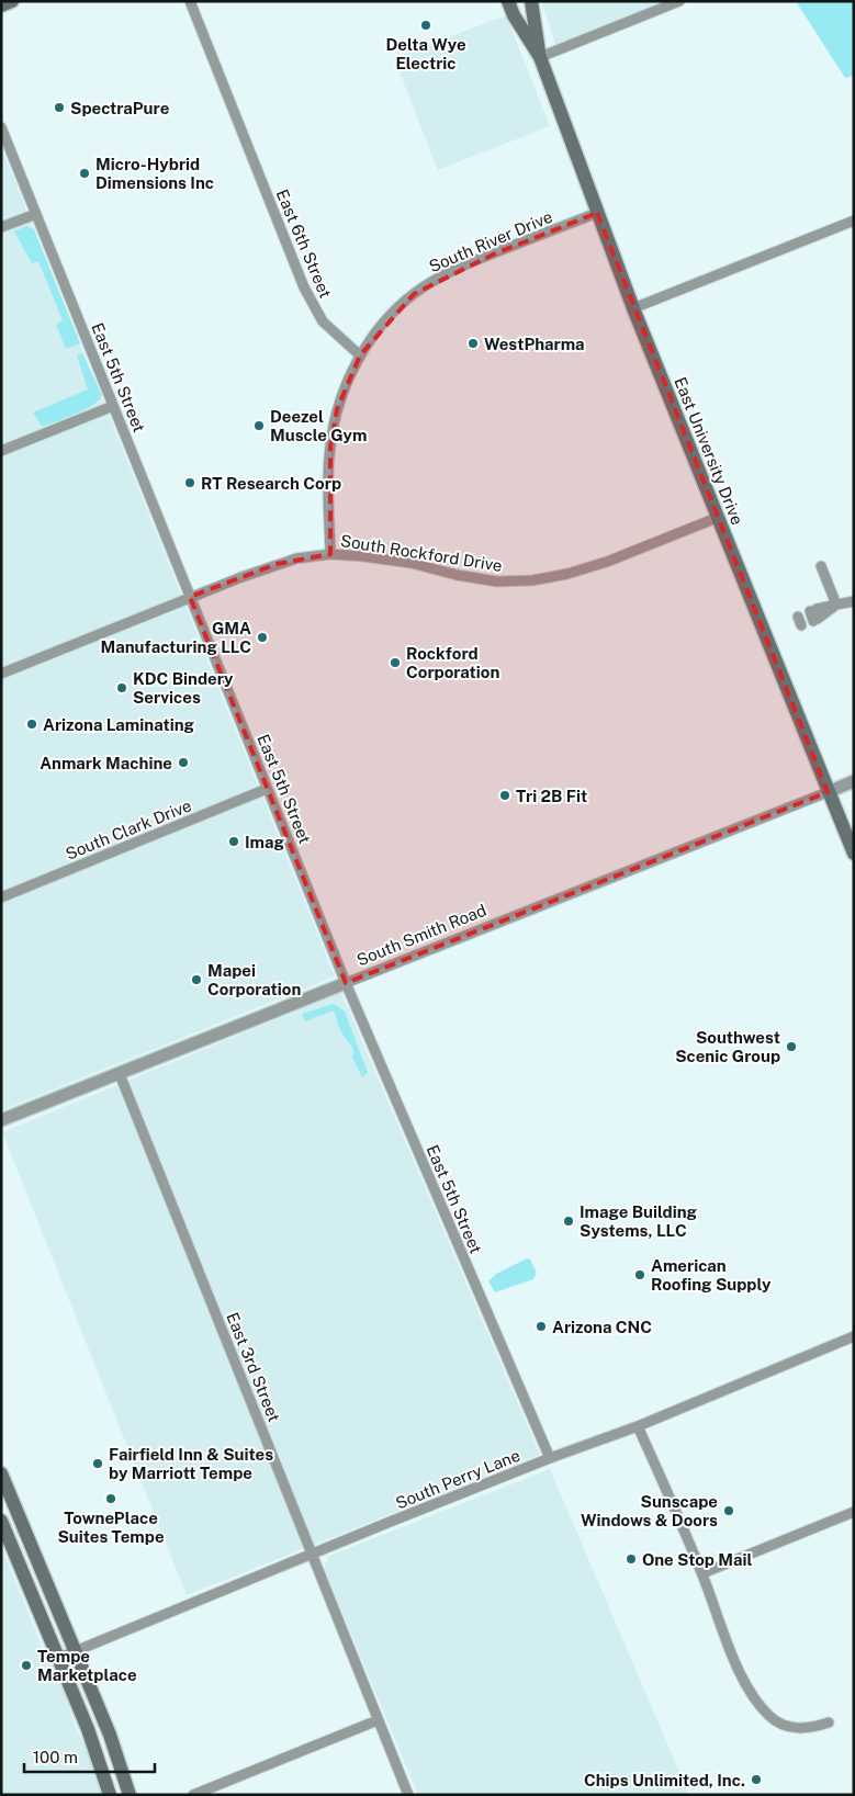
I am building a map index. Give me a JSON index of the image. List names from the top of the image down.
{
  "streets": {
    "main road": ["East University Drive"],
    "street": [
      "South River Drive",
      "East 6th Street",
      "East 5th Street",
      "South Rockford Drive",
      "South Clark Drive",
      "South Smith Road",
      "East 3rd Street",
      "South Perry Lane"
    ]
  },
  "crossings": [
    ["South River Drive", "East 6th Street"],
    ["South River Drive", "East University Drive"],
    ["East 5th Street", "South Rockford Drive"],
    ["East 5th Street", "South Clark Drive"],
    ["East 5th Street", "South Smith Road"],
    ["East 5th Street", "South Perry Lane"],
    ["East University Drive", "South Rockford Drive"],
    ["East University Drive", "South Smith Road"],
    ["South Smith Road", "East 3rd Street"],
    ["East 3rd Street", "South Perry Lane"]
  ],
  "places": [
    "Delta Wye Electric",
    "SpectraPure",
    "Micro-Hybrid Dimensions Inc",
    "WestPharma",
    "Deezel Muscle Gym",
    "RT Research Corp",
    "GMA Manufacturing LLC",
    "Rockford Corporation",
    "KDC Bindery Services",
    "Arizona Laminating",
    "Anmark Machine",
    "Tri 2B Fit",
    "Imag",
    "Mapei Corporation",
    "Southwest Scenic Group",
    "Image Building Systems, LLC",
    "American Roofing Supply",
    "Arizona CNC",
    "Fairfield Inn & Suites by Marriott Tempe",
    "TownePlace Suites Tempe",
    "Sunscape Windows & Doors",
    "One Stop Mail",
    "Tempe Marketplace",
    "Chips Unlimited, Inc."
  ],
  "scale_bar": "100 m"
}
